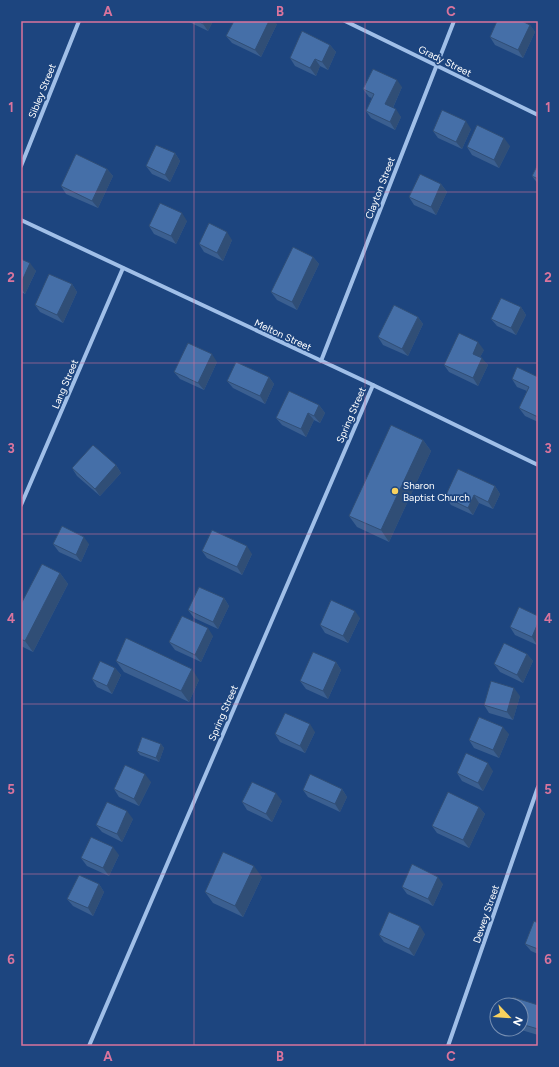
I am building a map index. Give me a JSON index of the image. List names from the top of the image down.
{
  "streets": {
    "street": [
      "Grady Street",
      "Sibley Street",
      "Clayton Street",
      "Melton Street",
      "Lang Street",
      "Spring Street",
      "Dewey Street"
    ]
  },
  "crossings": [
    ["Grady Street", "Clayton Street"],
    ["Clayton Street", "Melton Street"],
    ["Melton Street", "Lang Street"],
    ["Melton Street", "Spring Street"]
  ],
  "places": ["Sharon Baptist Church"],
  "north": "bottom right",
  "grid": {
    "columns": ["A", "B", "C"],
    "rows": [
      "1",
      "2",
      "3",
      "4",
      "5",
      "6"
    ]
  }
}
